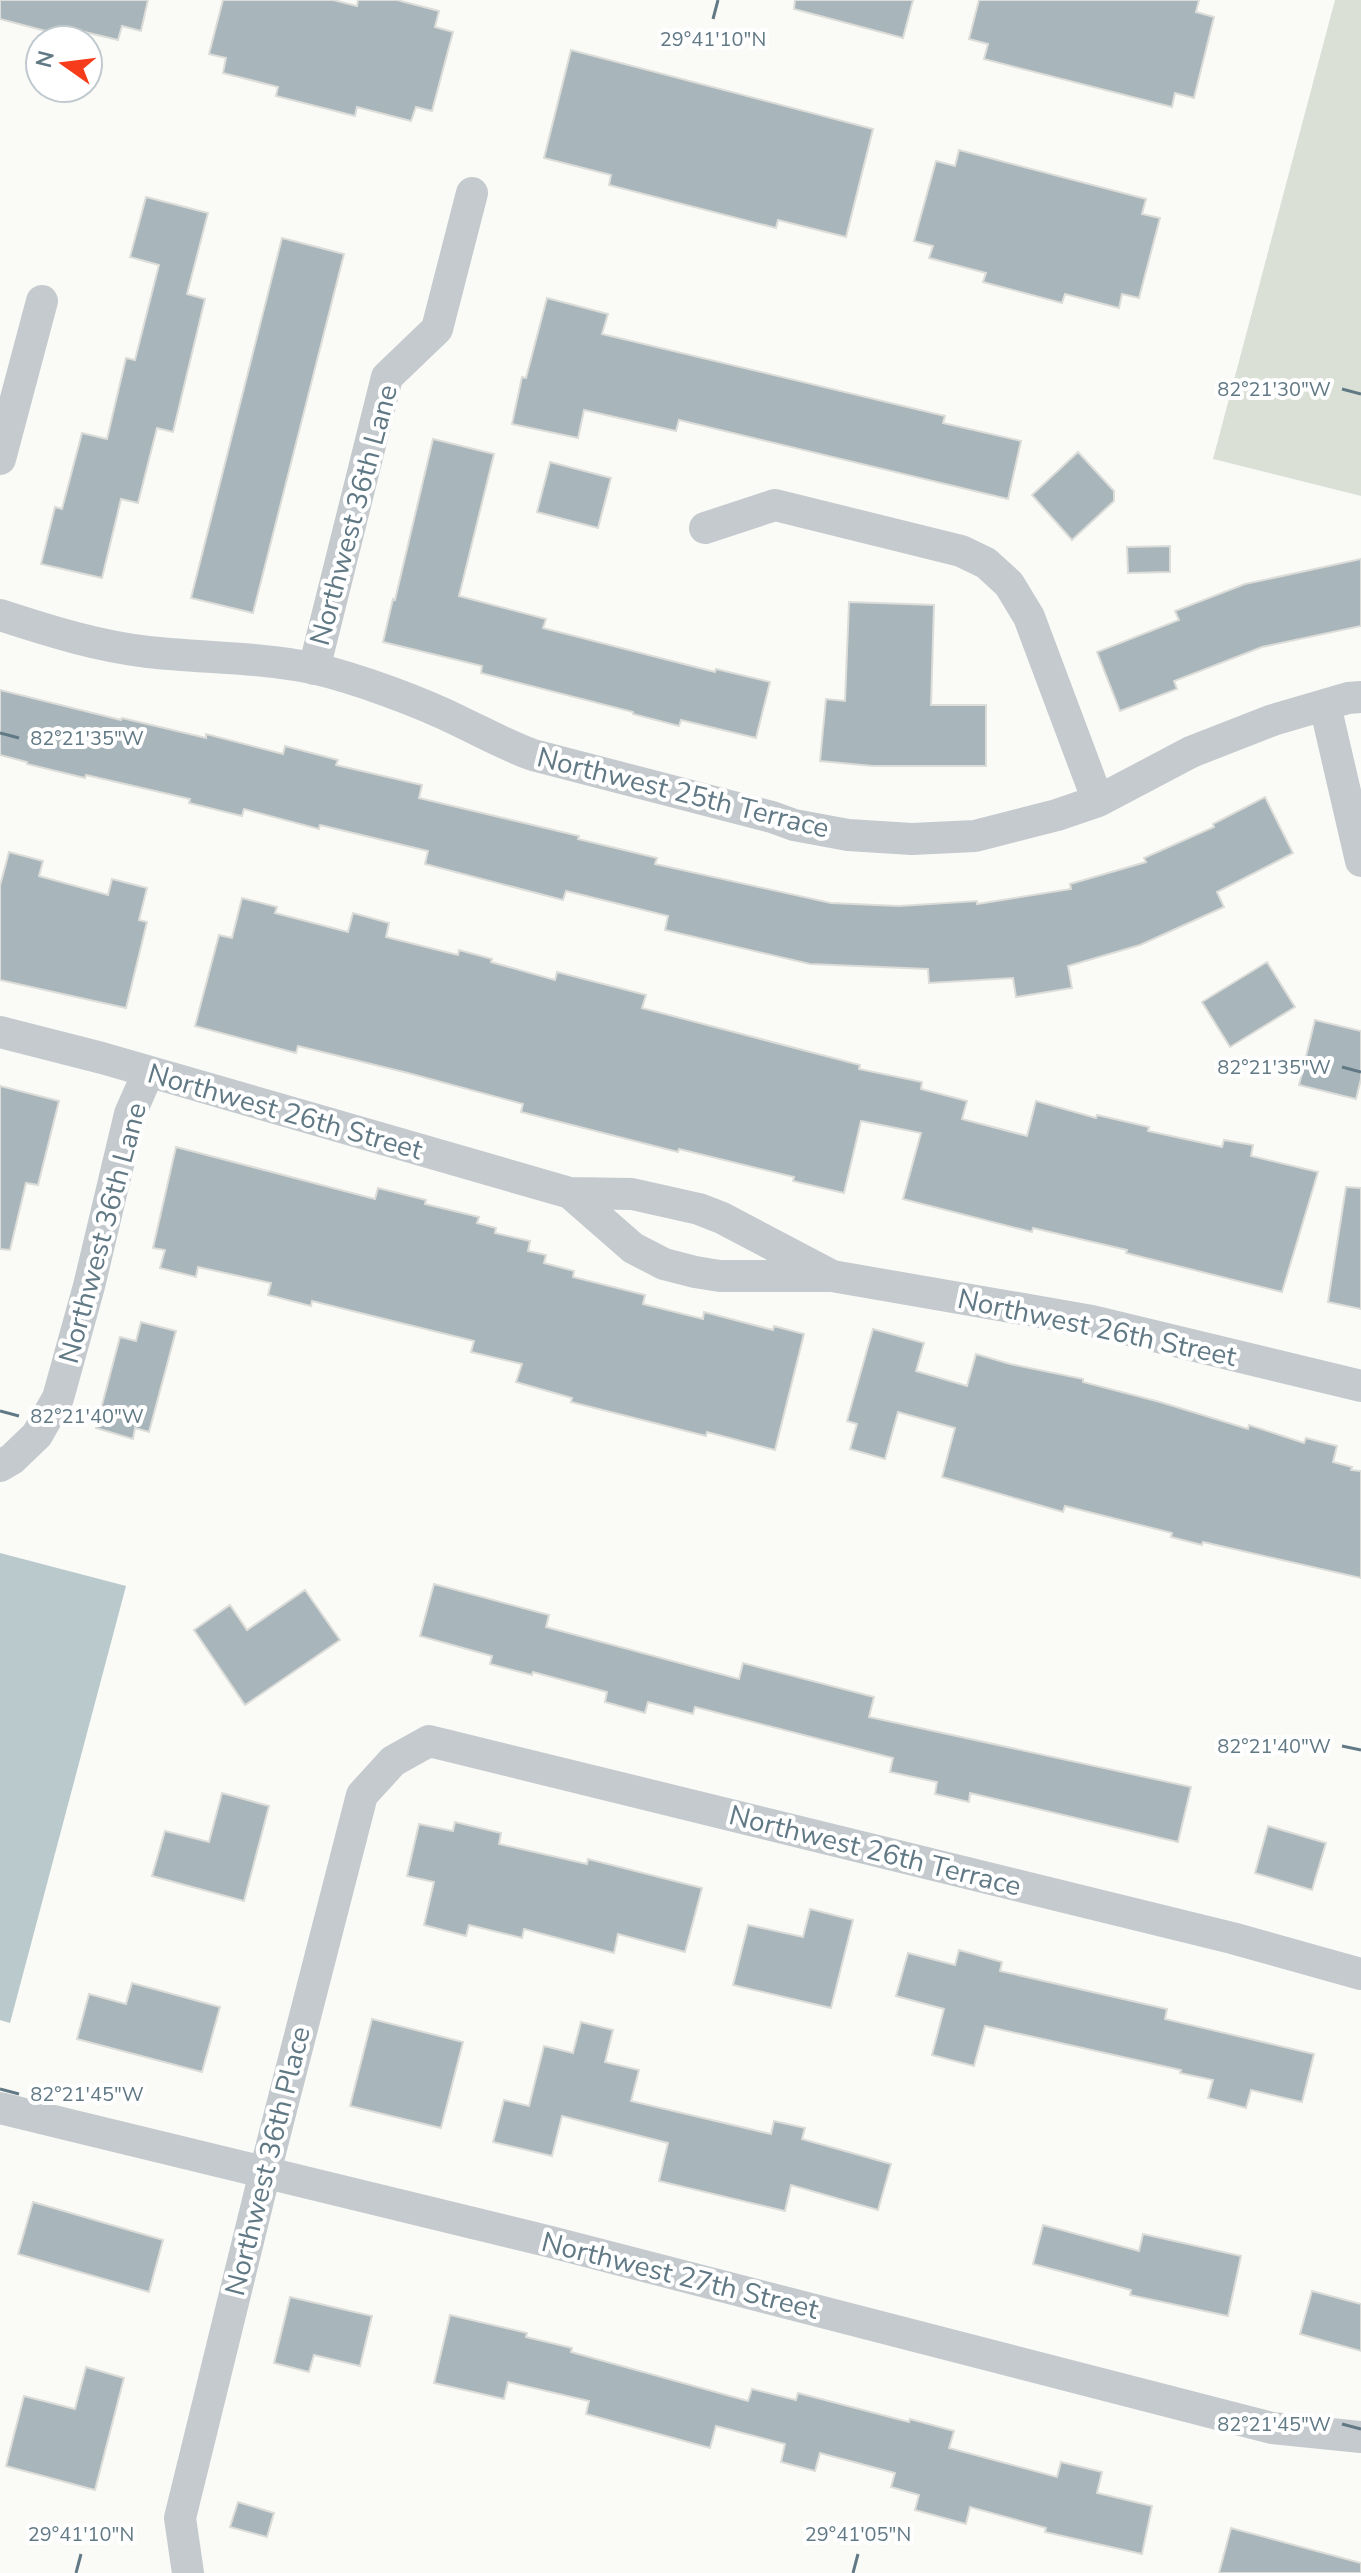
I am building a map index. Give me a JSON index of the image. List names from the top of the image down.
{
  "streets": {
    "street": [
      "Northwest 36th Lane",
      "Northwest 25th Terrace",
      "Northwest 26th Street",
      "Northwest 26th Terrace",
      "Northwest 36th Place",
      "Northwest 27th Street"
    ]
  },
  "crossings": [
    ["Northwest 36th Lane", "Northwest 25th Terrace"],
    ["Northwest 36th Lane", "Northwest 26th Street"],
    ["Northwest 26th Terrace", "Northwest 36th Place"],
    ["Northwest 36th Place", "Northwest 27th Street"]
  ],
  "north": "left",
  "coordinates": [
    "29°41'10\"N",
    "82°21'30\"W",
    "82°21'35\"W",
    "82°21'40\"W",
    "82°21'45\"W",
    "29°41'05\"N"
  ]
}
